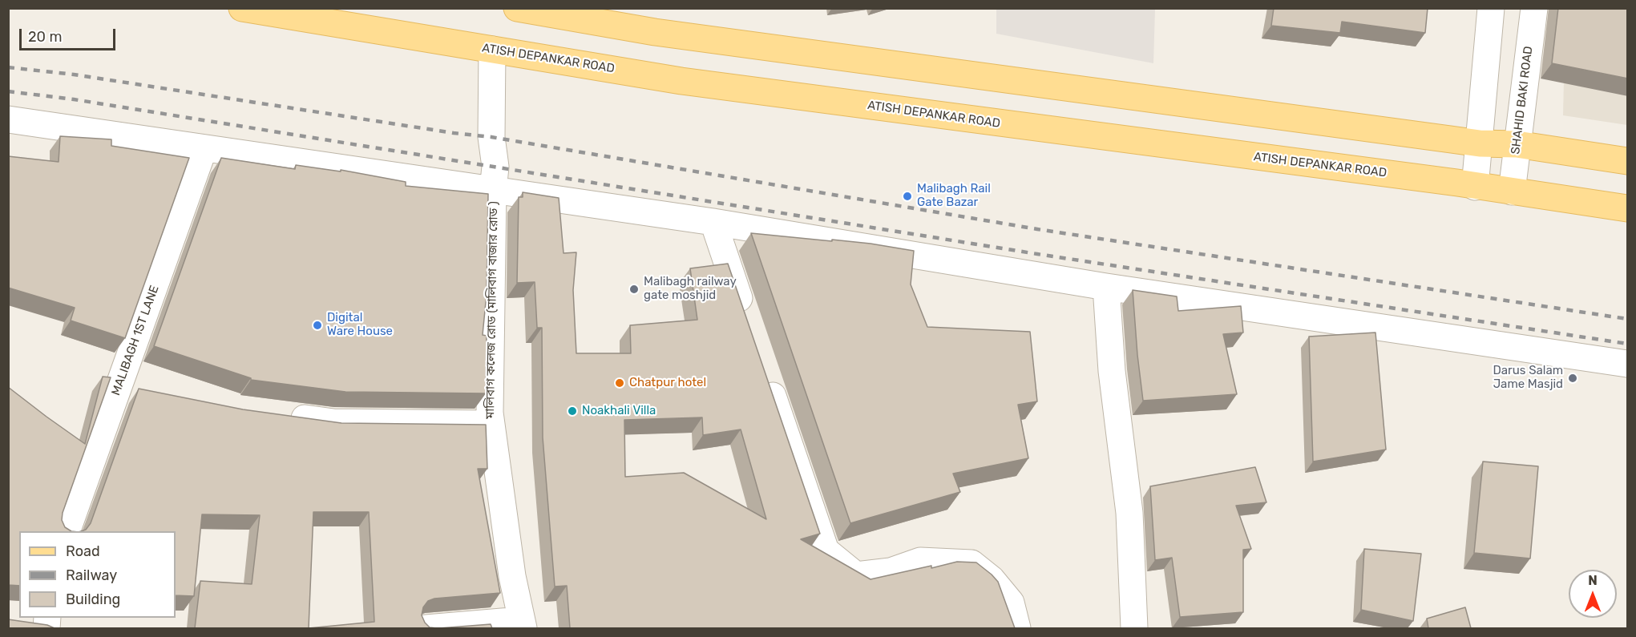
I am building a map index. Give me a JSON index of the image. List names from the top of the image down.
{
  "streets": {
    "main road": ["ATISH DEPANKAR ROAD"],
    "street": ["SHAHID BAKI ROAD", "মালিবাগ কলেজ রোড (মালিবাগ বাজার রোড )", "MALIBAGH 1ST LANE"]
  },
  "crossings": [
    ["ATISH DEPANKAR ROAD", "SHAHID BAKI ROAD"],
    ["ATISH DEPANKAR ROAD", "মালিবাগ কলেজ রোড (মালিবাগ বাজার রোড )"]
  ],
  "places": [
    "Malibagh Rail Gate Bazar",
    "Malibagh railway gate moshjid",
    "Digital Ware House",
    "Darus Salam Jame Masjid",
    "Chatpur hotel",
    "Noakhali Villa"
  ],
  "legend": ["Road", "Railway", "Building"],
  "scale_bar": "20 m",
  "north": "top"
}
